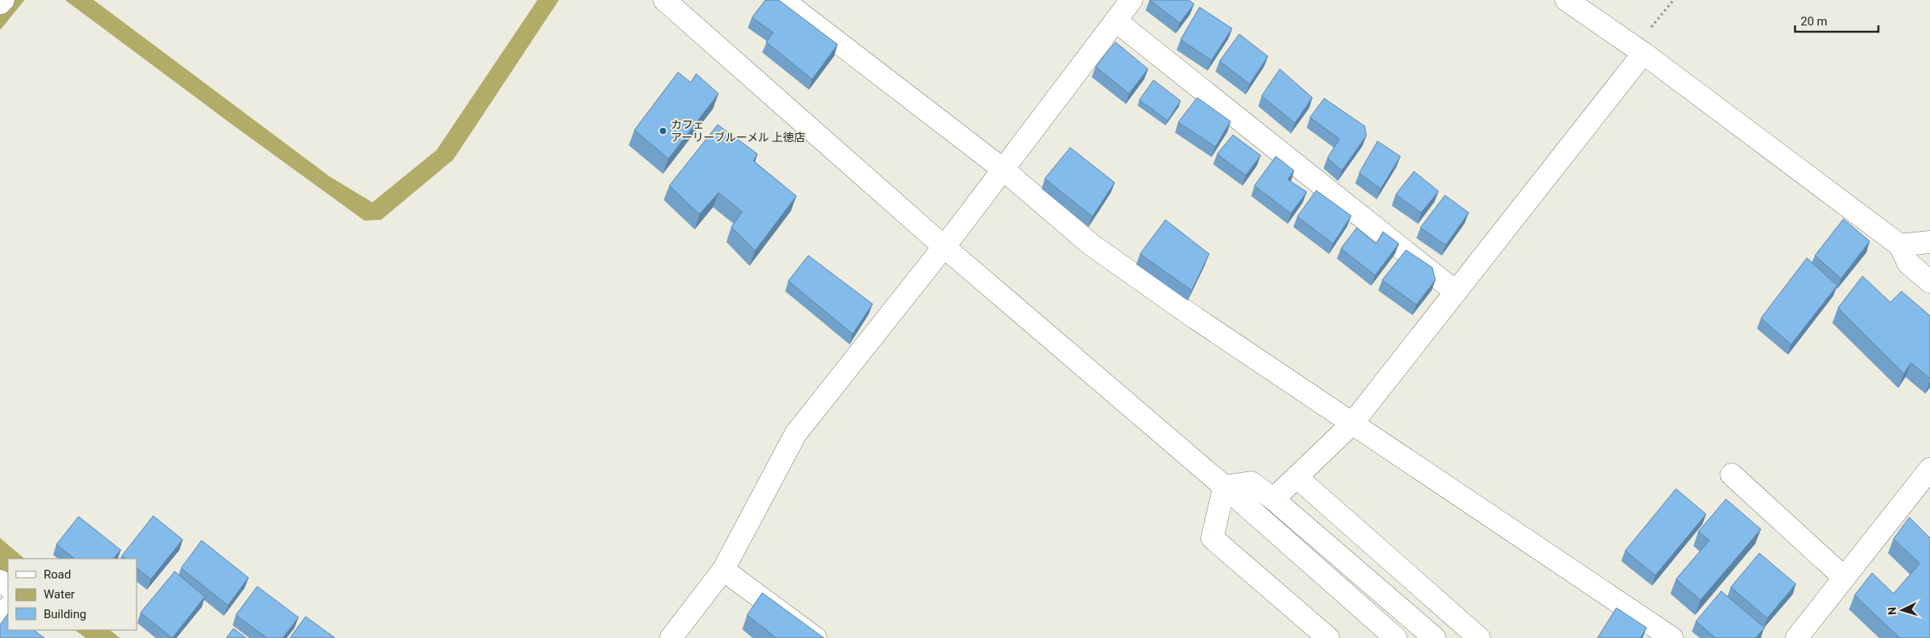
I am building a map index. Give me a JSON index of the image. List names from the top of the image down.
{
  "places": ["カフェ アーリーブルーメル 上徳店"],
  "legend": ["Road", "Water", "Building"],
  "scale_bar": "20 m",
  "north": "left"
}
